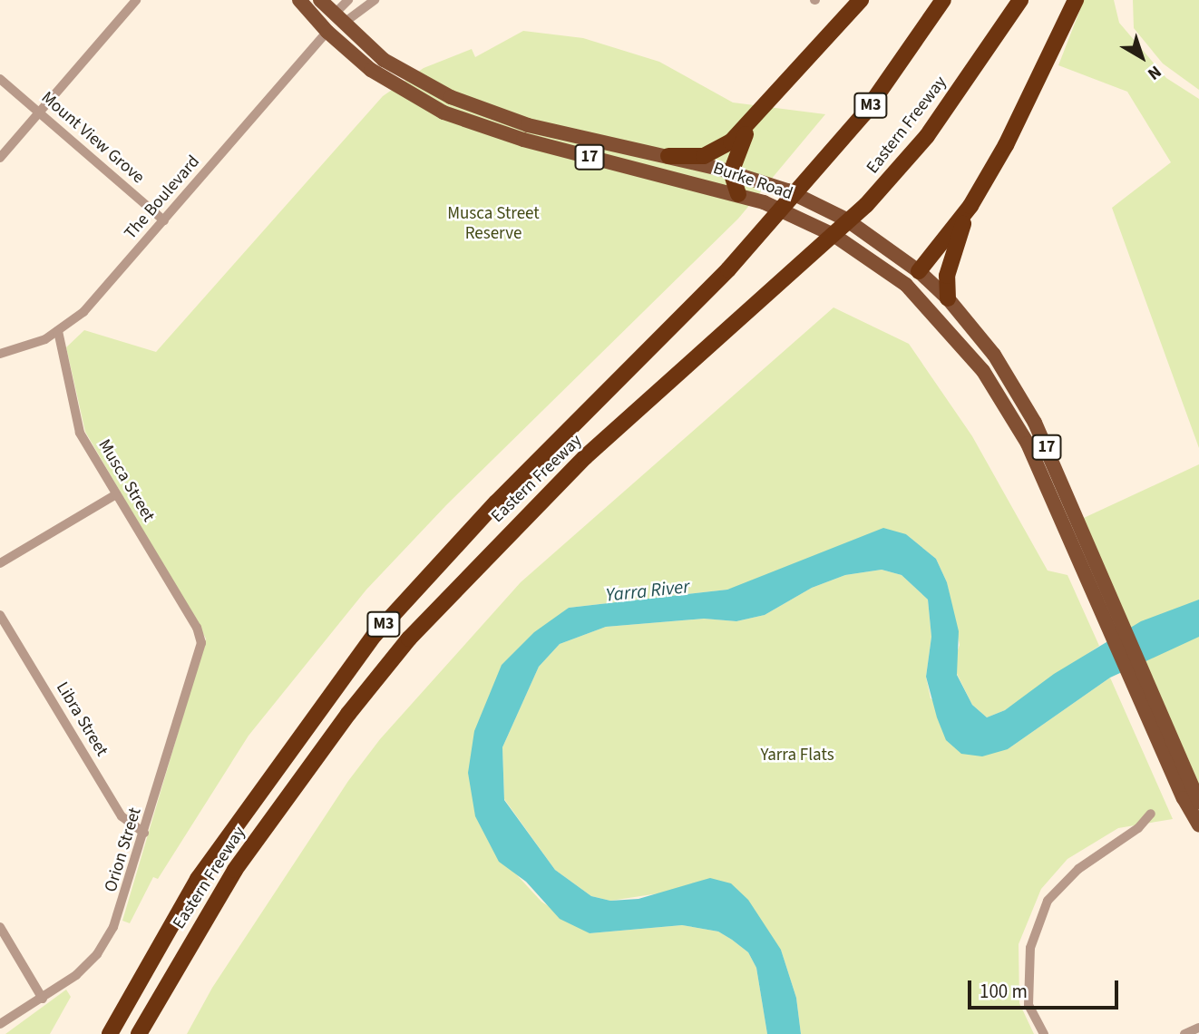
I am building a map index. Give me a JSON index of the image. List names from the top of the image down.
{
  "streets": {
    "highway": ["M3", "Eastern Freeway"],
    "main road": ["17", "Burke Road"],
    "street": [
      "Mount View Grove",
      "The Boulevard",
      "Musca Street",
      "Libra Street",
      "Orion Street"
    ]
  },
  "crossings": [
    ["Mount View Grove", "The Boulevard"],
    ["17", "Burke Road"],
    ["Burke Road", "The Boulevard"],
    ["The Boulevard", "Musca Street"],
    ["Musca Street", "Orion Street"],
    ["Libra Street", "Orion Street"]
  ],
  "water": ["Yarra River"],
  "parks": ["Musca Street Reserve", "Yarra Flats"],
  "scale_bar": "100 m",
  "north": "bottom right"
}
